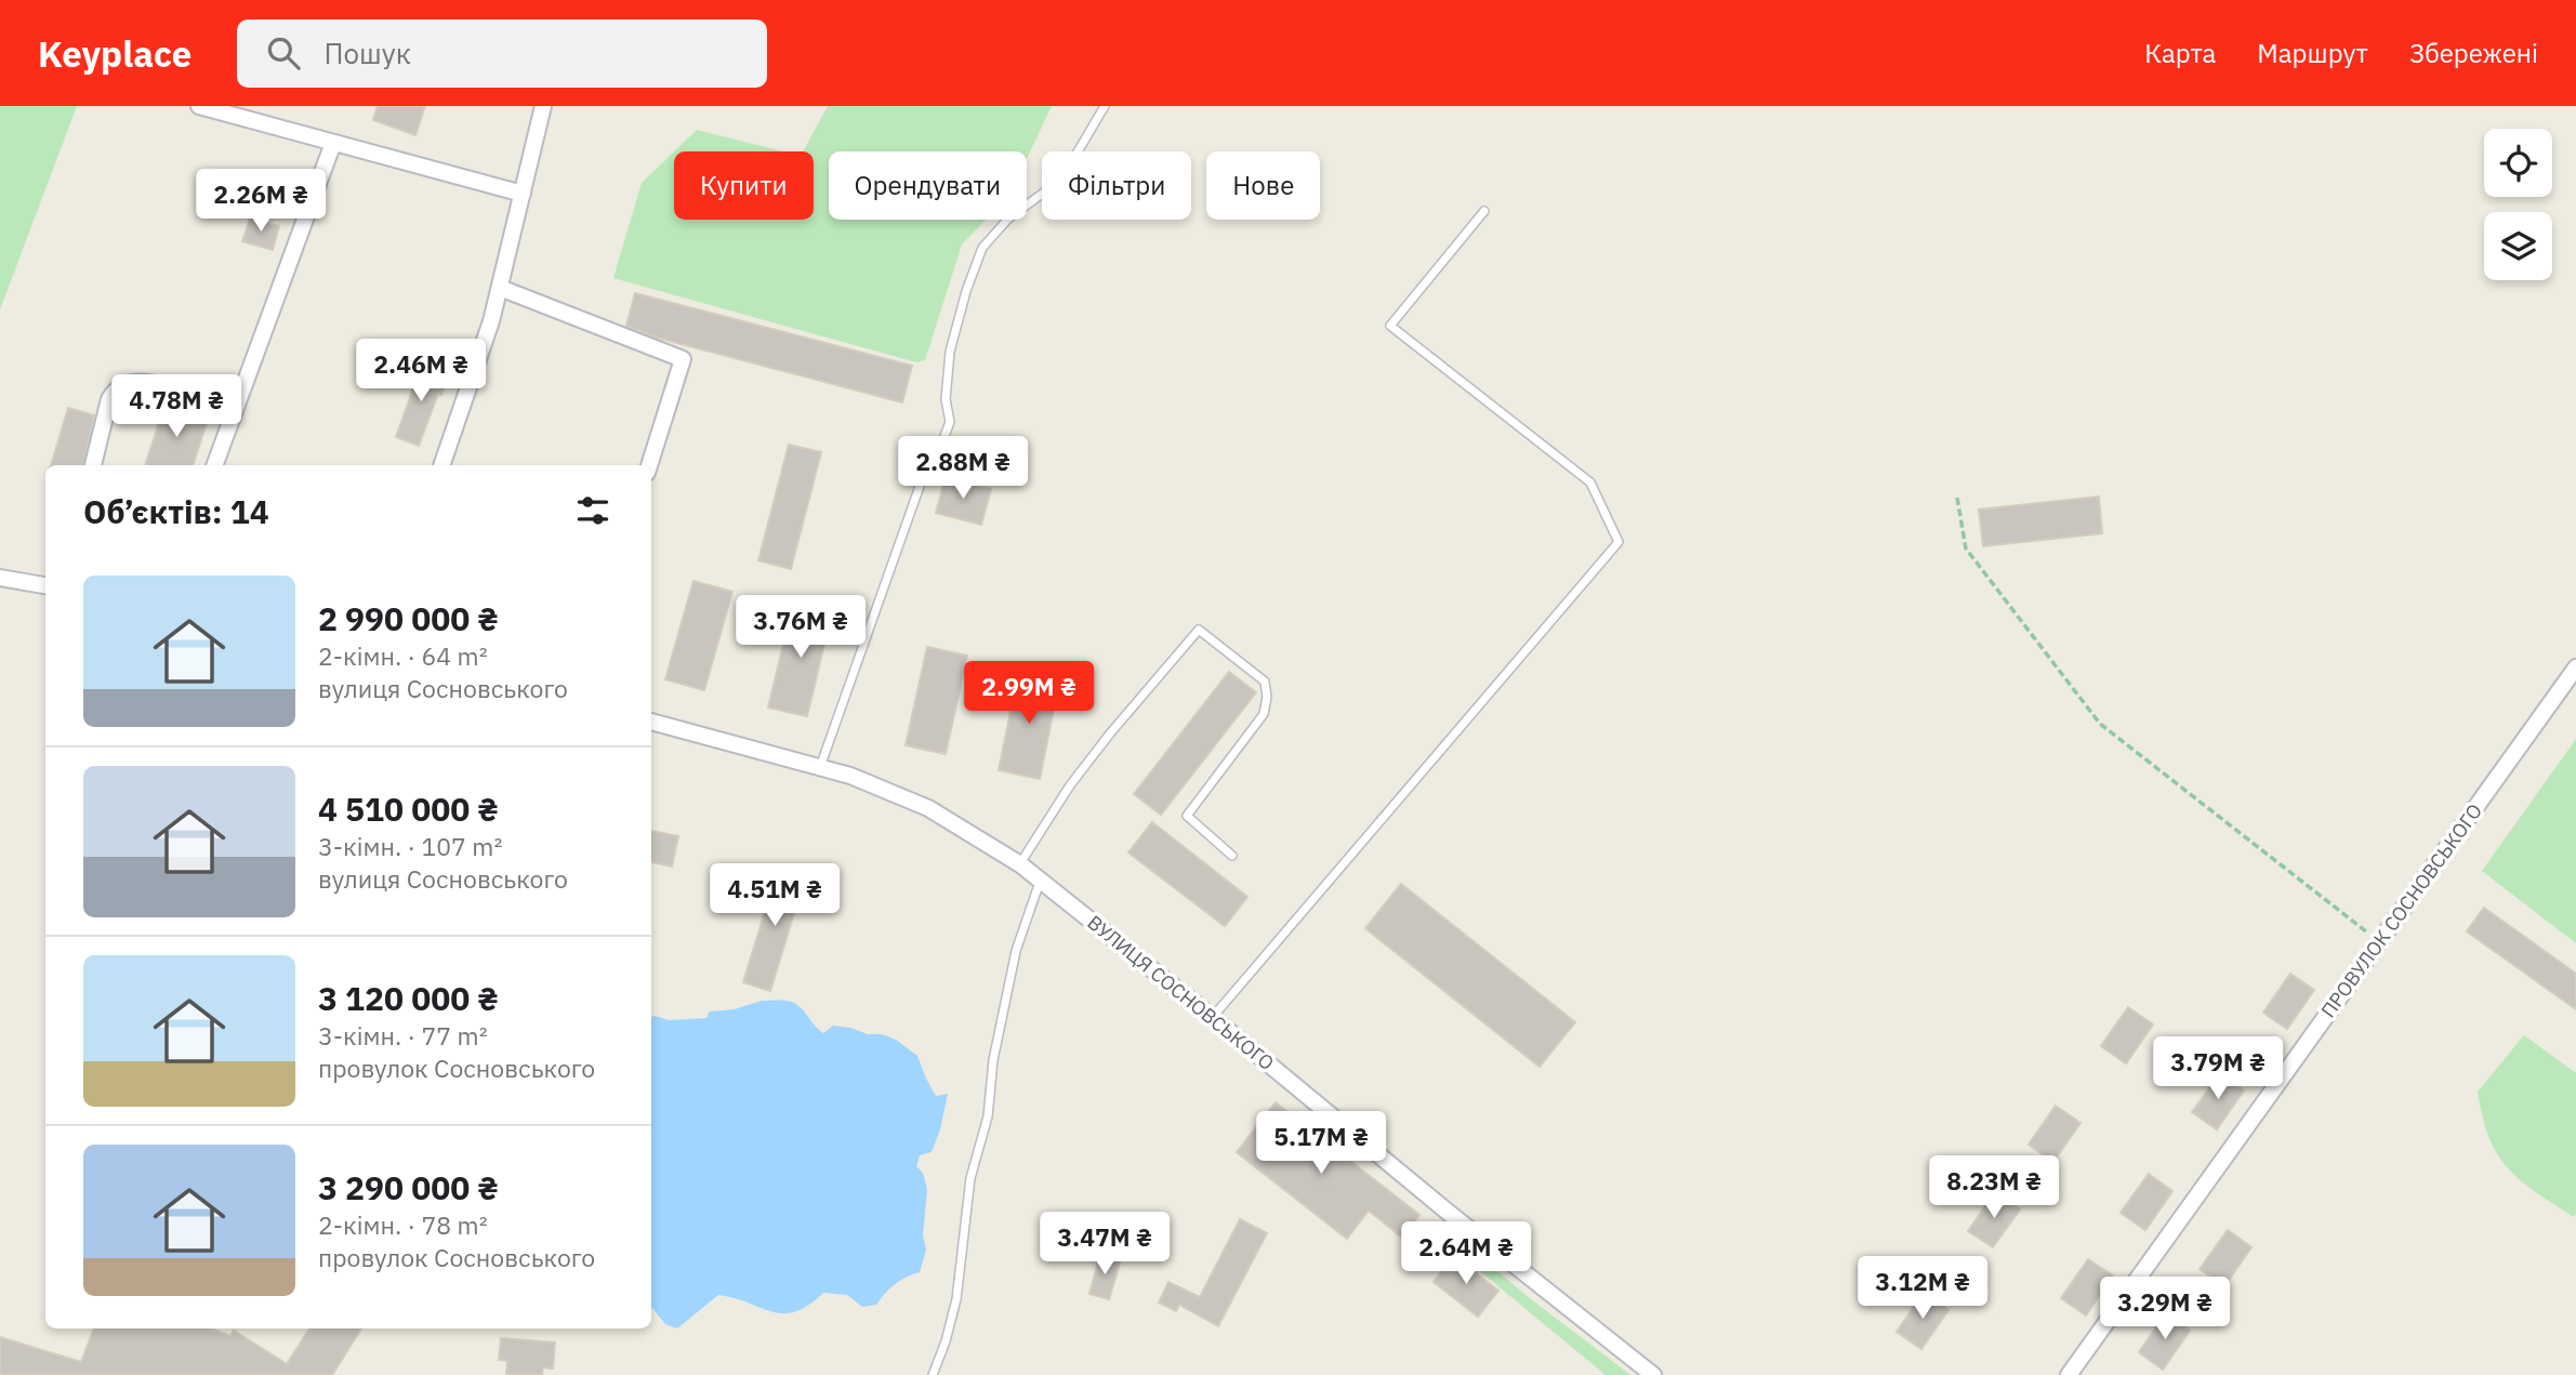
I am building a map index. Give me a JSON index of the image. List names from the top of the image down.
{
  "streets": {
    "street": ["ПРОВУЛОК СОСНОВСЬКОГО", "ВУЛИЦЯ СОСНОВСЬКОГО"]
  },
  "page": {
    "header": "Keyplace",
    "search": "Пошук",
    "nav": ["Карта", "Маршрут", "Збережені"],
    "chip": [
      "Купити",
      "Орендувати",
      "Фільтри",
      "Нове"
    ],
    "price": [
      "2.26M ₴",
      "2.46M ₴",
      "4.78M ₴",
      "2.88M ₴",
      "3.76M ₴",
      "2.99M ₴",
      "4.51M ₴",
      "3.79M ₴",
      "5.17M ₴",
      "8.23M ₴",
      "3.47M ₴",
      "2.64M ₴",
      "3.12M ₴",
      "3.29M ₴"
    ],
    "heading": "Об’єктів: 14",
    "list": [
      {
        "name": "2 990 000 ₴",
        "note": "2-кімн. · 64 m² · вулиця Сосновського"
      },
      {
        "name": "4 510 000 ₴",
        "note": "3-кімн. · 107 m² · вулиця Сосновського"
      },
      {
        "name": "3 120 000 ₴",
        "note": "3-кімн. · 77 m² · провулок Сосновського"
      },
      {
        "name": "3 290 000 ₴",
        "note": "2-кімн. · 78 m² · провулок Сосновського"
      }
    ]
  }
}
